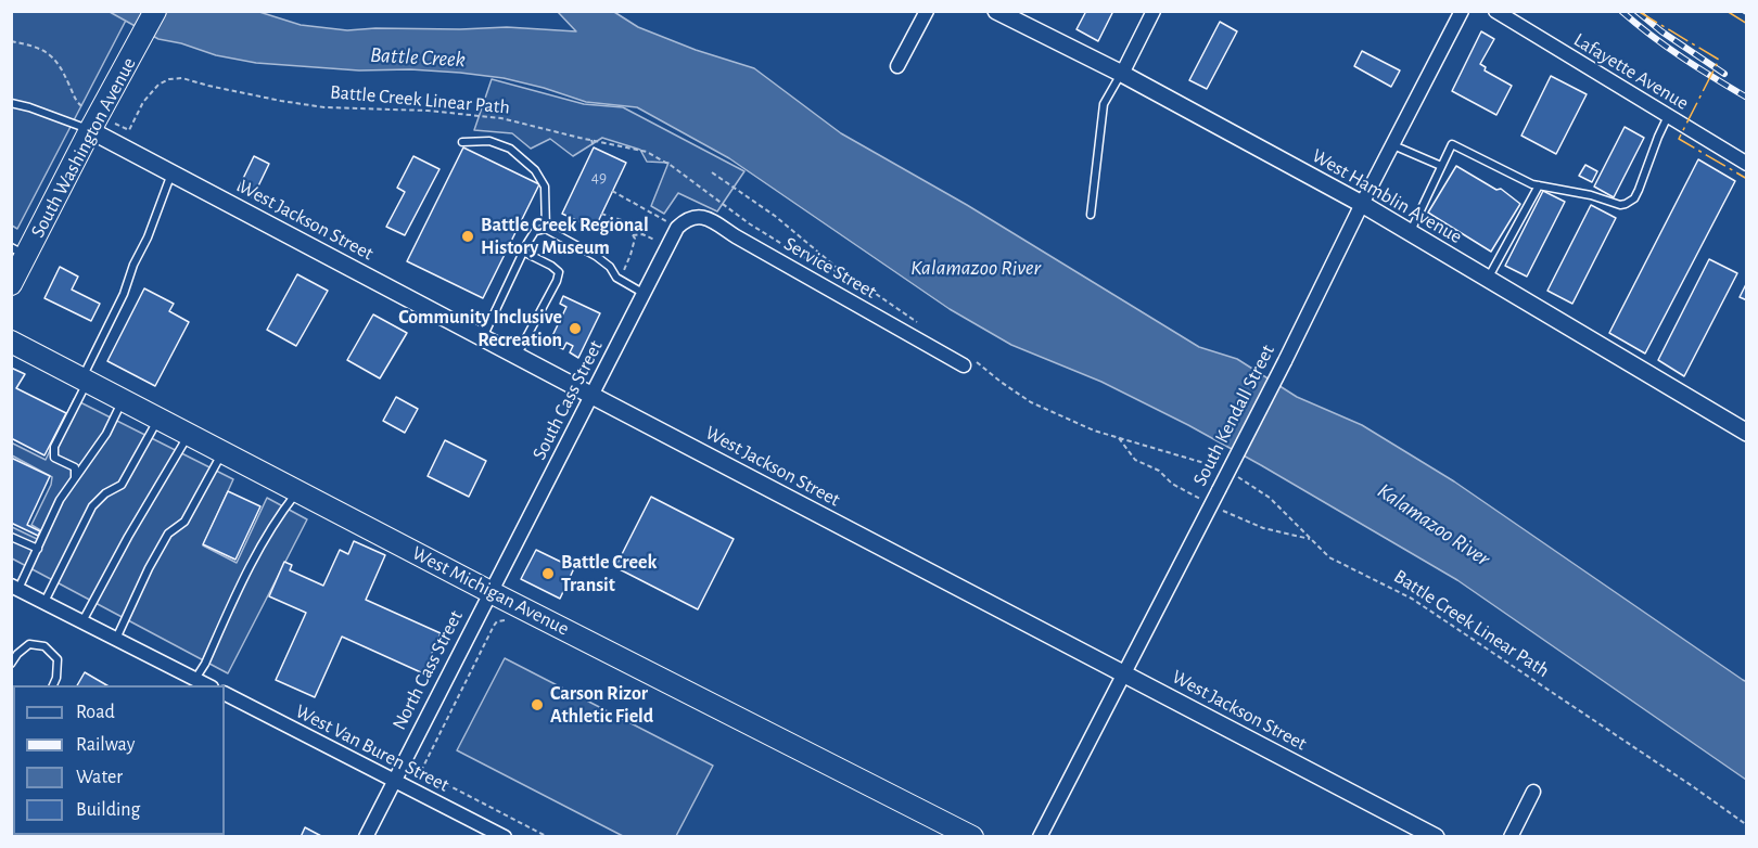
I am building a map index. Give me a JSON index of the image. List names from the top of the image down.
{
  "streets": {
    "highway": ["South Washington Avenue", "West Michigan Avenue"],
    "street": [
      "Lafayette Avenue",
      "West Hamblin Avenue",
      "West Jackson Street",
      "Service Street",
      "South Cass Street",
      "South Kendall Street",
      "North Cass Street",
      "West Van Buren Street"
    ],
    "path": ["Battle Creek Linear Path"]
  },
  "crossings": [
    ["Battle Creek Linear Path", "South Washington Avenue"],
    ["Battle Creek Linear Path", "West Jackson Street"],
    ["South Washington Avenue", "West Jackson Street"],
    ["West Hamblin Avenue", "South Kendall Street"],
    ["West Jackson Street", "South Cass Street"],
    ["West Jackson Street", "South Kendall Street"],
    ["Service Street", "South Cass Street"],
    ["South Cass Street", "West Michigan Avenue"],
    ["South Cass Street", "North Cass Street"],
    ["West Michigan Avenue", "North Cass Street"],
    ["North Cass Street", "West Van Buren Street"]
  ],
  "water": ["Battle Creek", "Kalamazoo River"],
  "places": [
    "Battle Creek Regional History Museum",
    "Community Inclusive Recreation",
    "Battle Creek Transit",
    "Carson Rizor Athletic Field"
  ],
  "house_numbers": ["49"],
  "legend": [
    "Road",
    "Railway",
    "Water",
    "Building"
  ]
}
